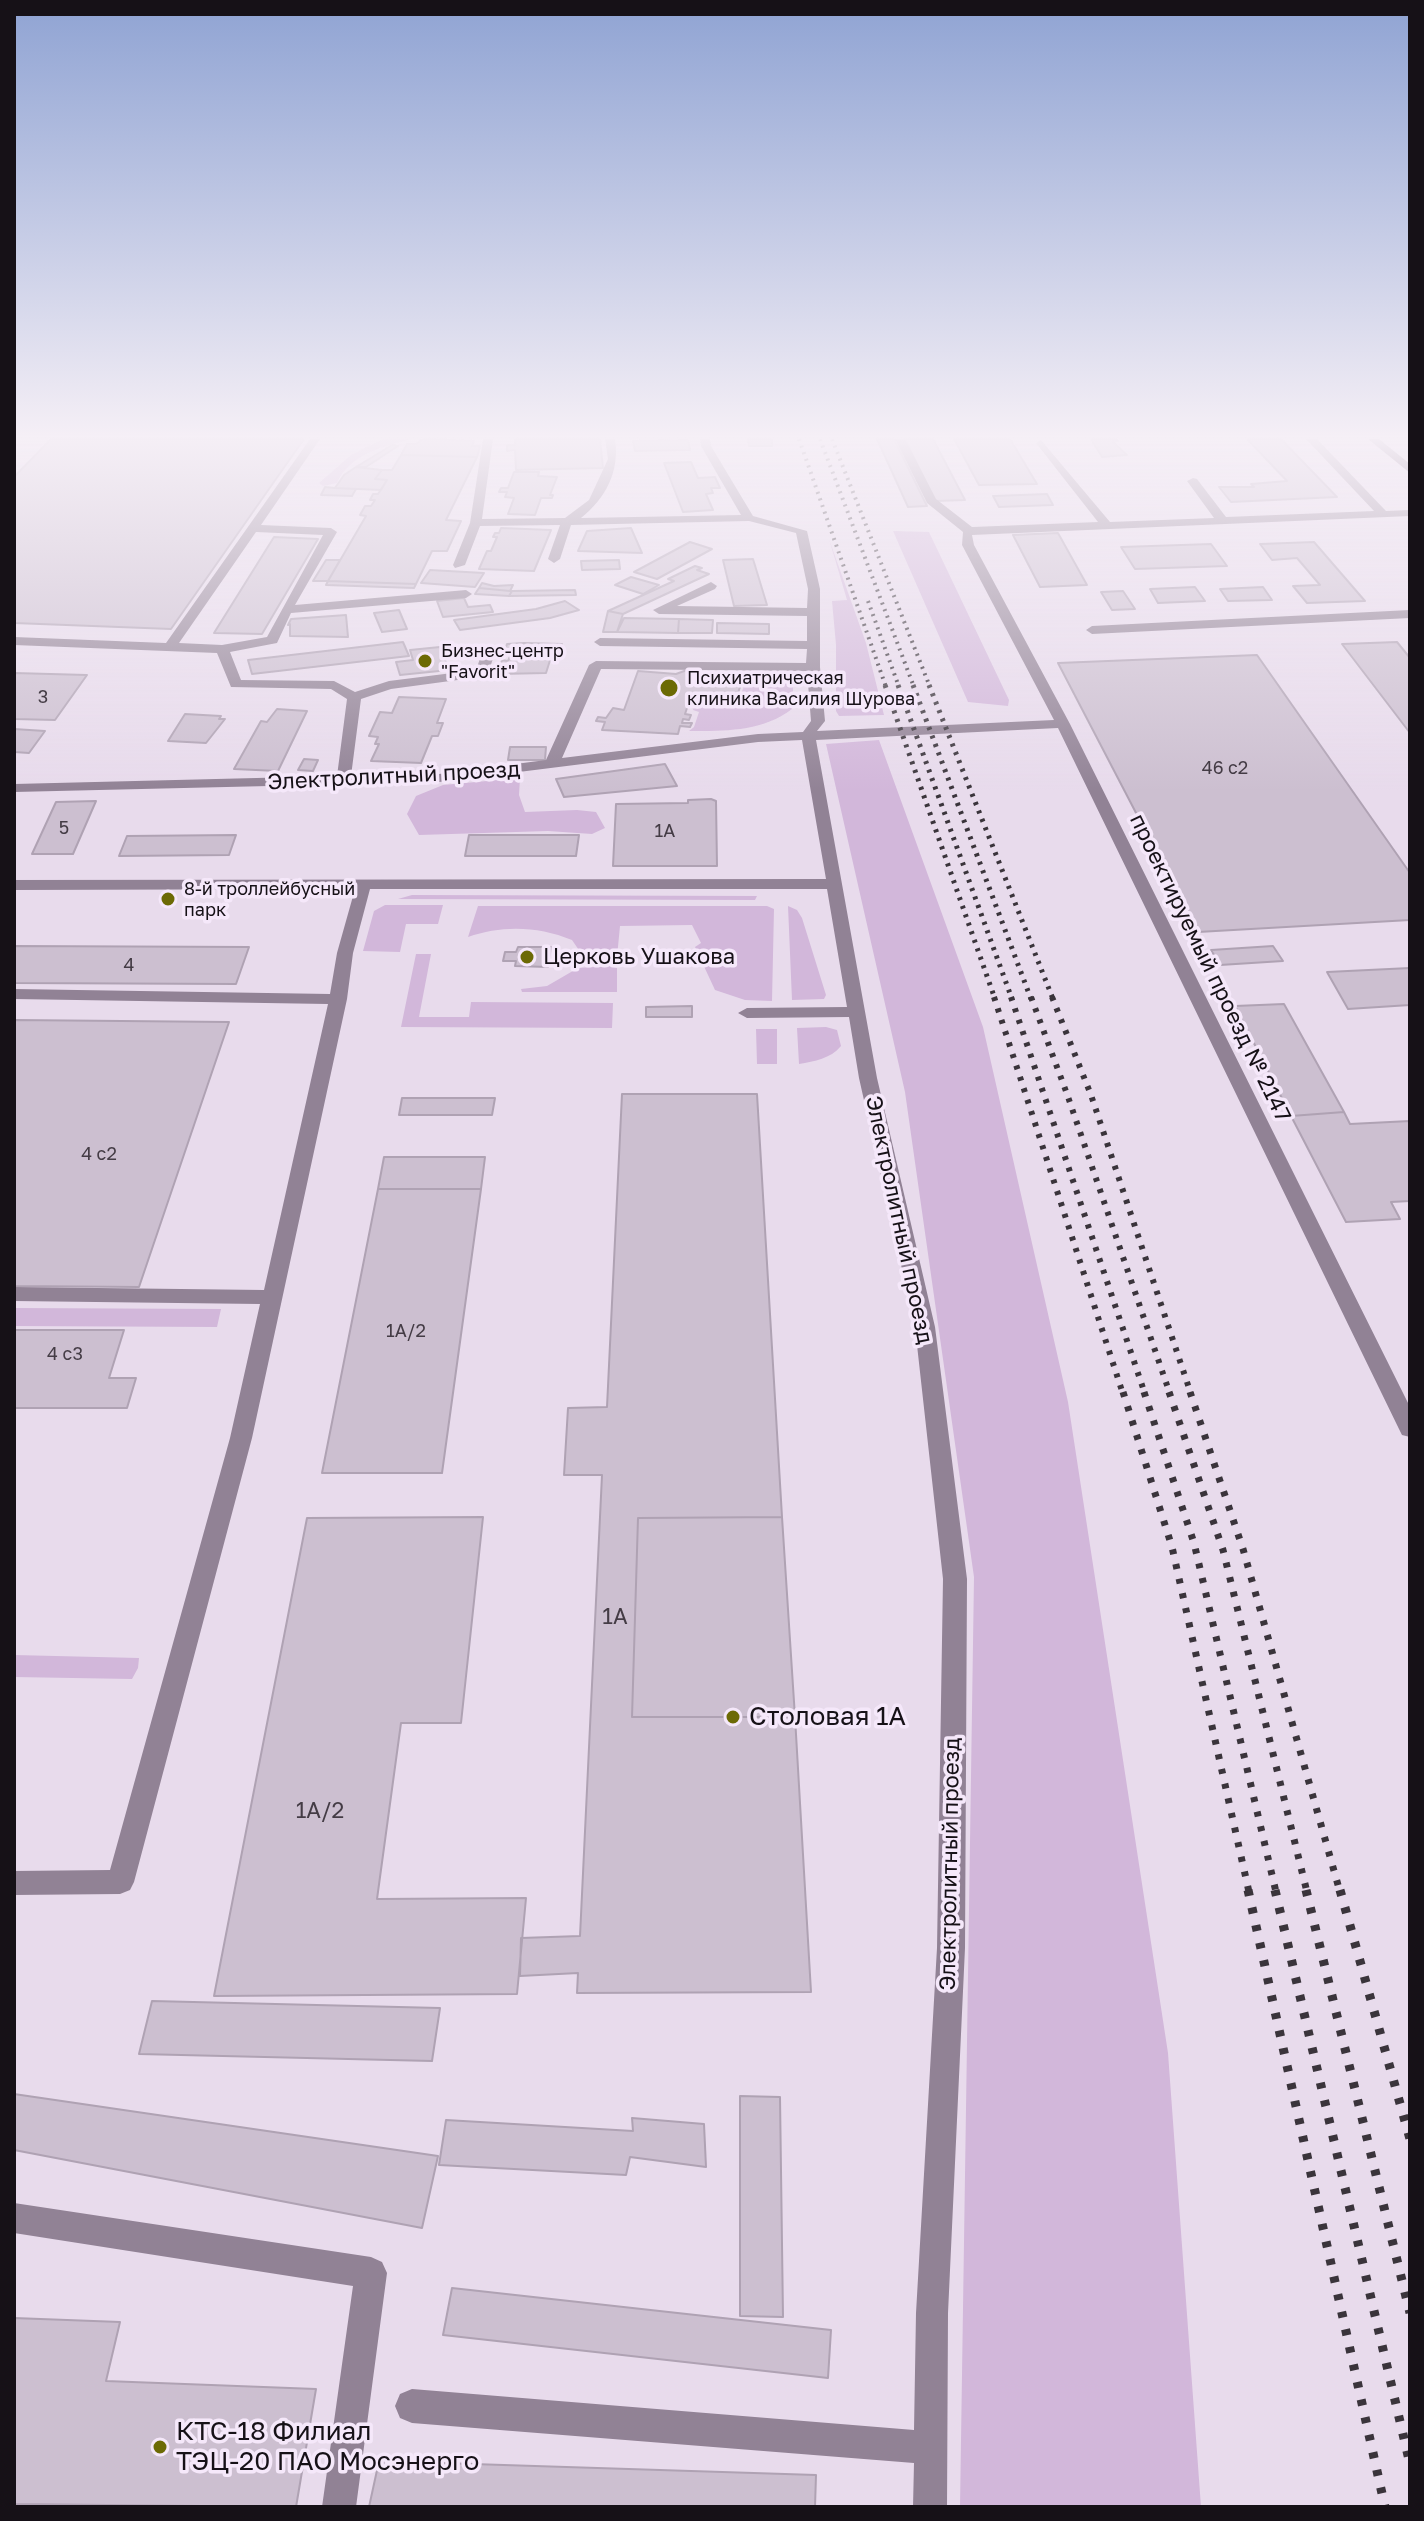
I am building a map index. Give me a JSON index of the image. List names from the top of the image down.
{
  "streets": {
    "street": ["Электролитный проезд", "проектируемый проезд № 2147"]
  },
  "places": [
    "Бизнес-центр \"Favorit\"",
    "Психиатрическая клиника Василия Шурова",
    "8-й троллейбусный парк",
    "Церковь Ушакова",
    "Столовая 1А",
    "КТС-18 Филиал ТЭЦ-20 ПАО Мосэнерго"
  ],
  "house_numbers": [
    "3",
    "46 с2",
    "5",
    "1А",
    "4",
    "4 с2",
    "1А/2",
    "4 с3",
    "1А",
    "1А/2"
  ]
}
